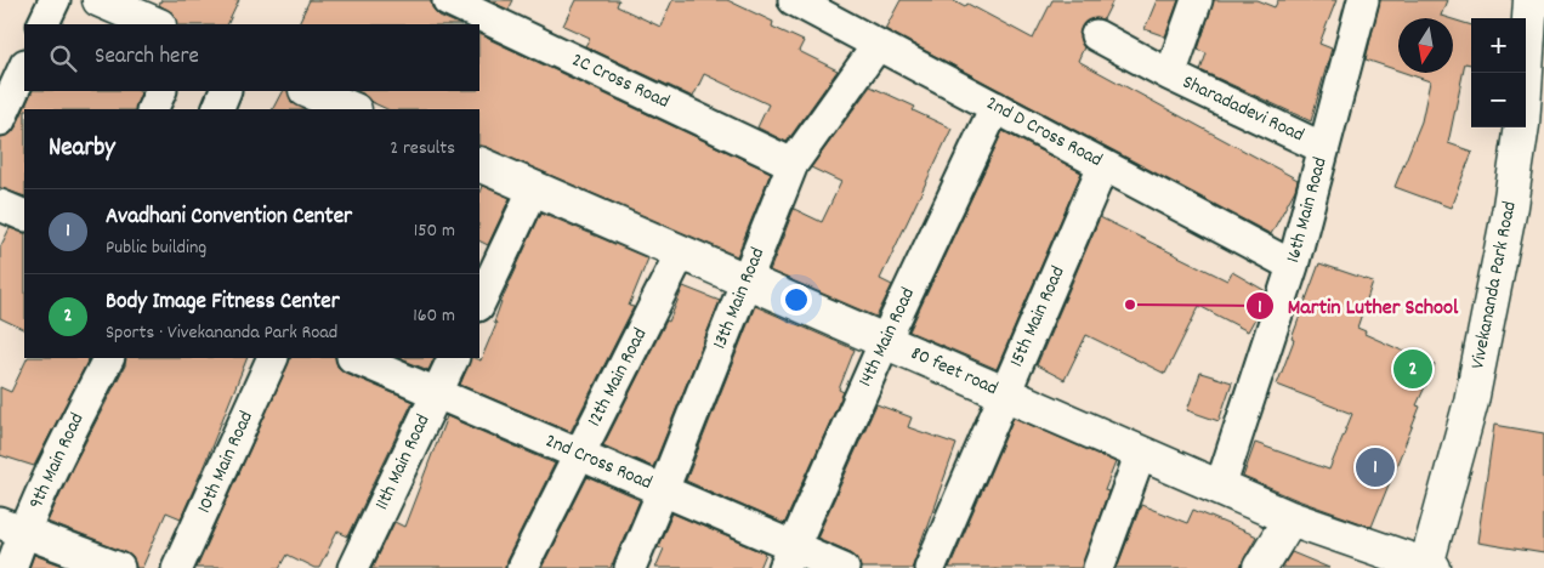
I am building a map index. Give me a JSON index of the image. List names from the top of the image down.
{
  "streets": {
    "street": [
      "2C Cross Road",
      "Sharadadevi Road",
      "2nd D Cross Road",
      "16th Main Road",
      "Vivekananda Park Road",
      "13th Main Road",
      "15th Main Road",
      "14th Main Road",
      "80 feet road",
      "12th Main Road",
      "9th Main Road",
      "10th Main Road",
      "11th Main Road",
      "2nd Cross Road"
    ]
  },
  "crossings": [
    ["2C Cross Road", "13th Main Road"],
    ["Sharadadevi Road", "16th Main Road"],
    ["2nd D Cross Road", "16th Main Road"],
    ["2nd D Cross Road", "13th Main Road"],
    ["2nd D Cross Road", "15th Main Road"],
    ["2nd D Cross Road", "14th Main Road"],
    ["16th Main Road", "80 feet road"],
    ["Vivekananda Park Road", "80 feet road"],
    ["13th Main Road", "80 feet road"],
    ["13th Main Road", "2nd Cross Road"],
    ["15th Main Road", "80 feet road"],
    ["14th Main Road", "80 feet road"],
    ["14th Main Road", "2nd Cross Road"],
    ["80 feet road", "12th Main Road"],
    ["12th Main Road", "2nd Cross Road"],
    ["11th Main Road", "2nd Cross Road"]
  ],
  "places": ["Martin Luther School"],
  "north": "bottom",
  "page": {
    "map_buttons": ["+", "−"],
    "search": "Search here",
    "heading": ["Nearby", "2 results"],
    "list": [
      {
        "mark": "1",
        "name": "Avadhani Convention Center",
        "note": "Public building",
        "value": "150 m"
      },
      {
        "mark": "2",
        "name": "Body Image Fitness Center",
        "note": "Sports · Vivekananda Park Road",
        "value": "160 m"
      }
    ],
    "pins": ["2", "1"]
  }
}
